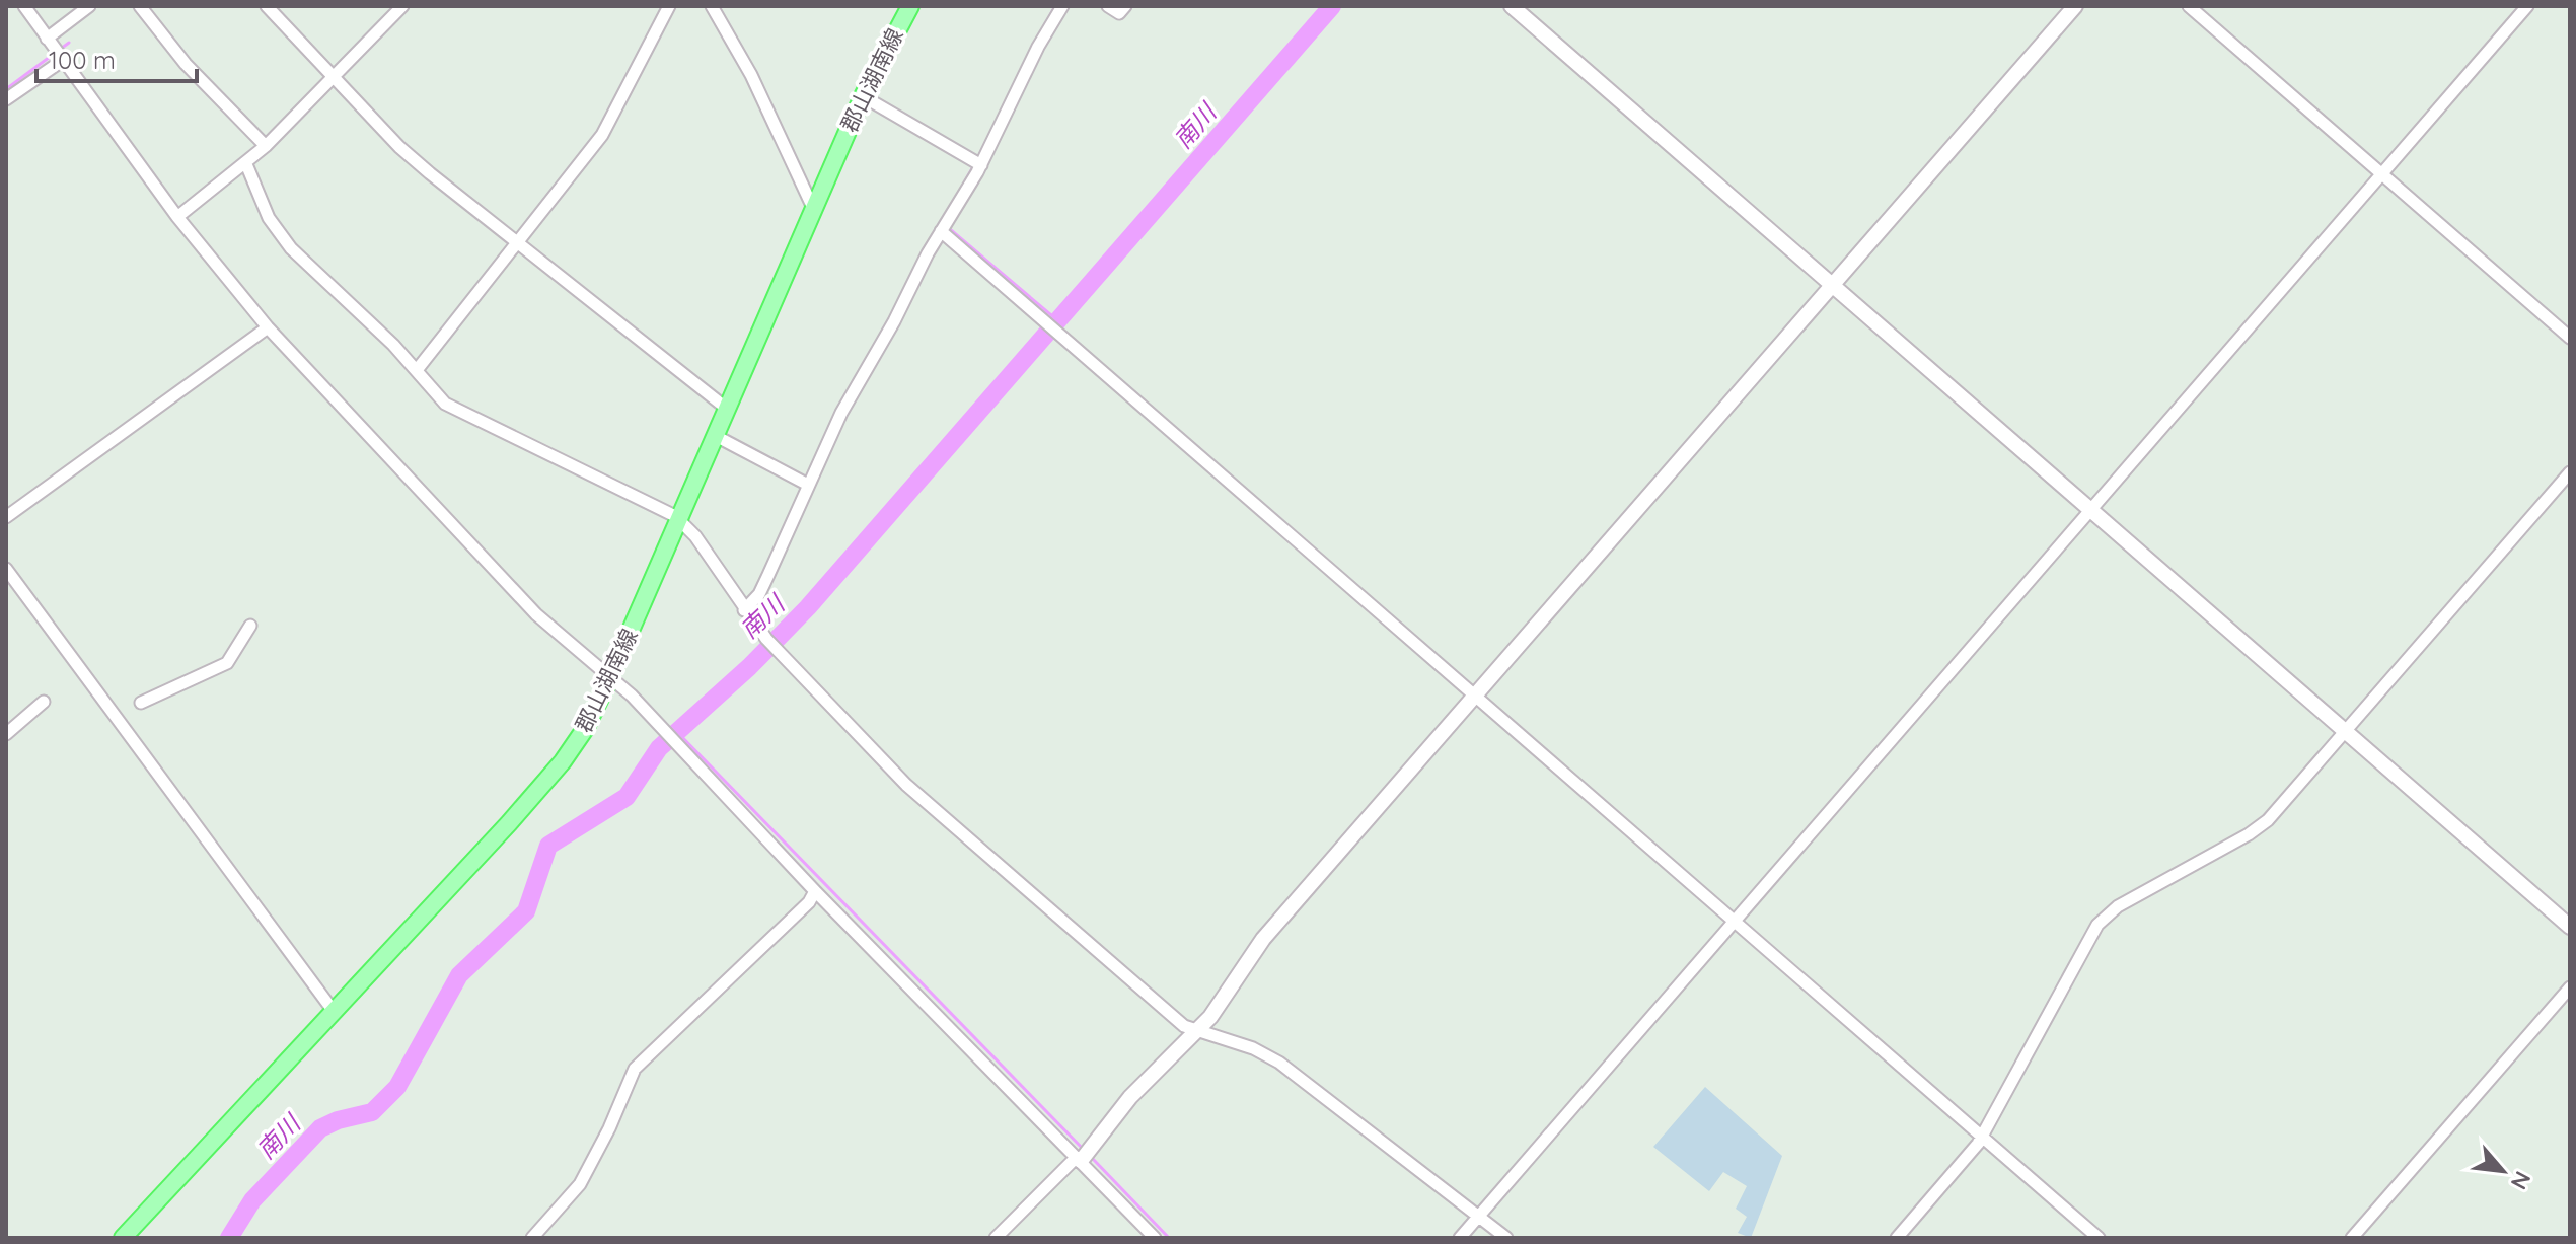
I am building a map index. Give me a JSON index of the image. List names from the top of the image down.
{
  "streets": {
    "main road": ["郡山湖南線"]
  },
  "water": ["南川"],
  "scale_bar": "100 m",
  "north": "bottom right"
}
